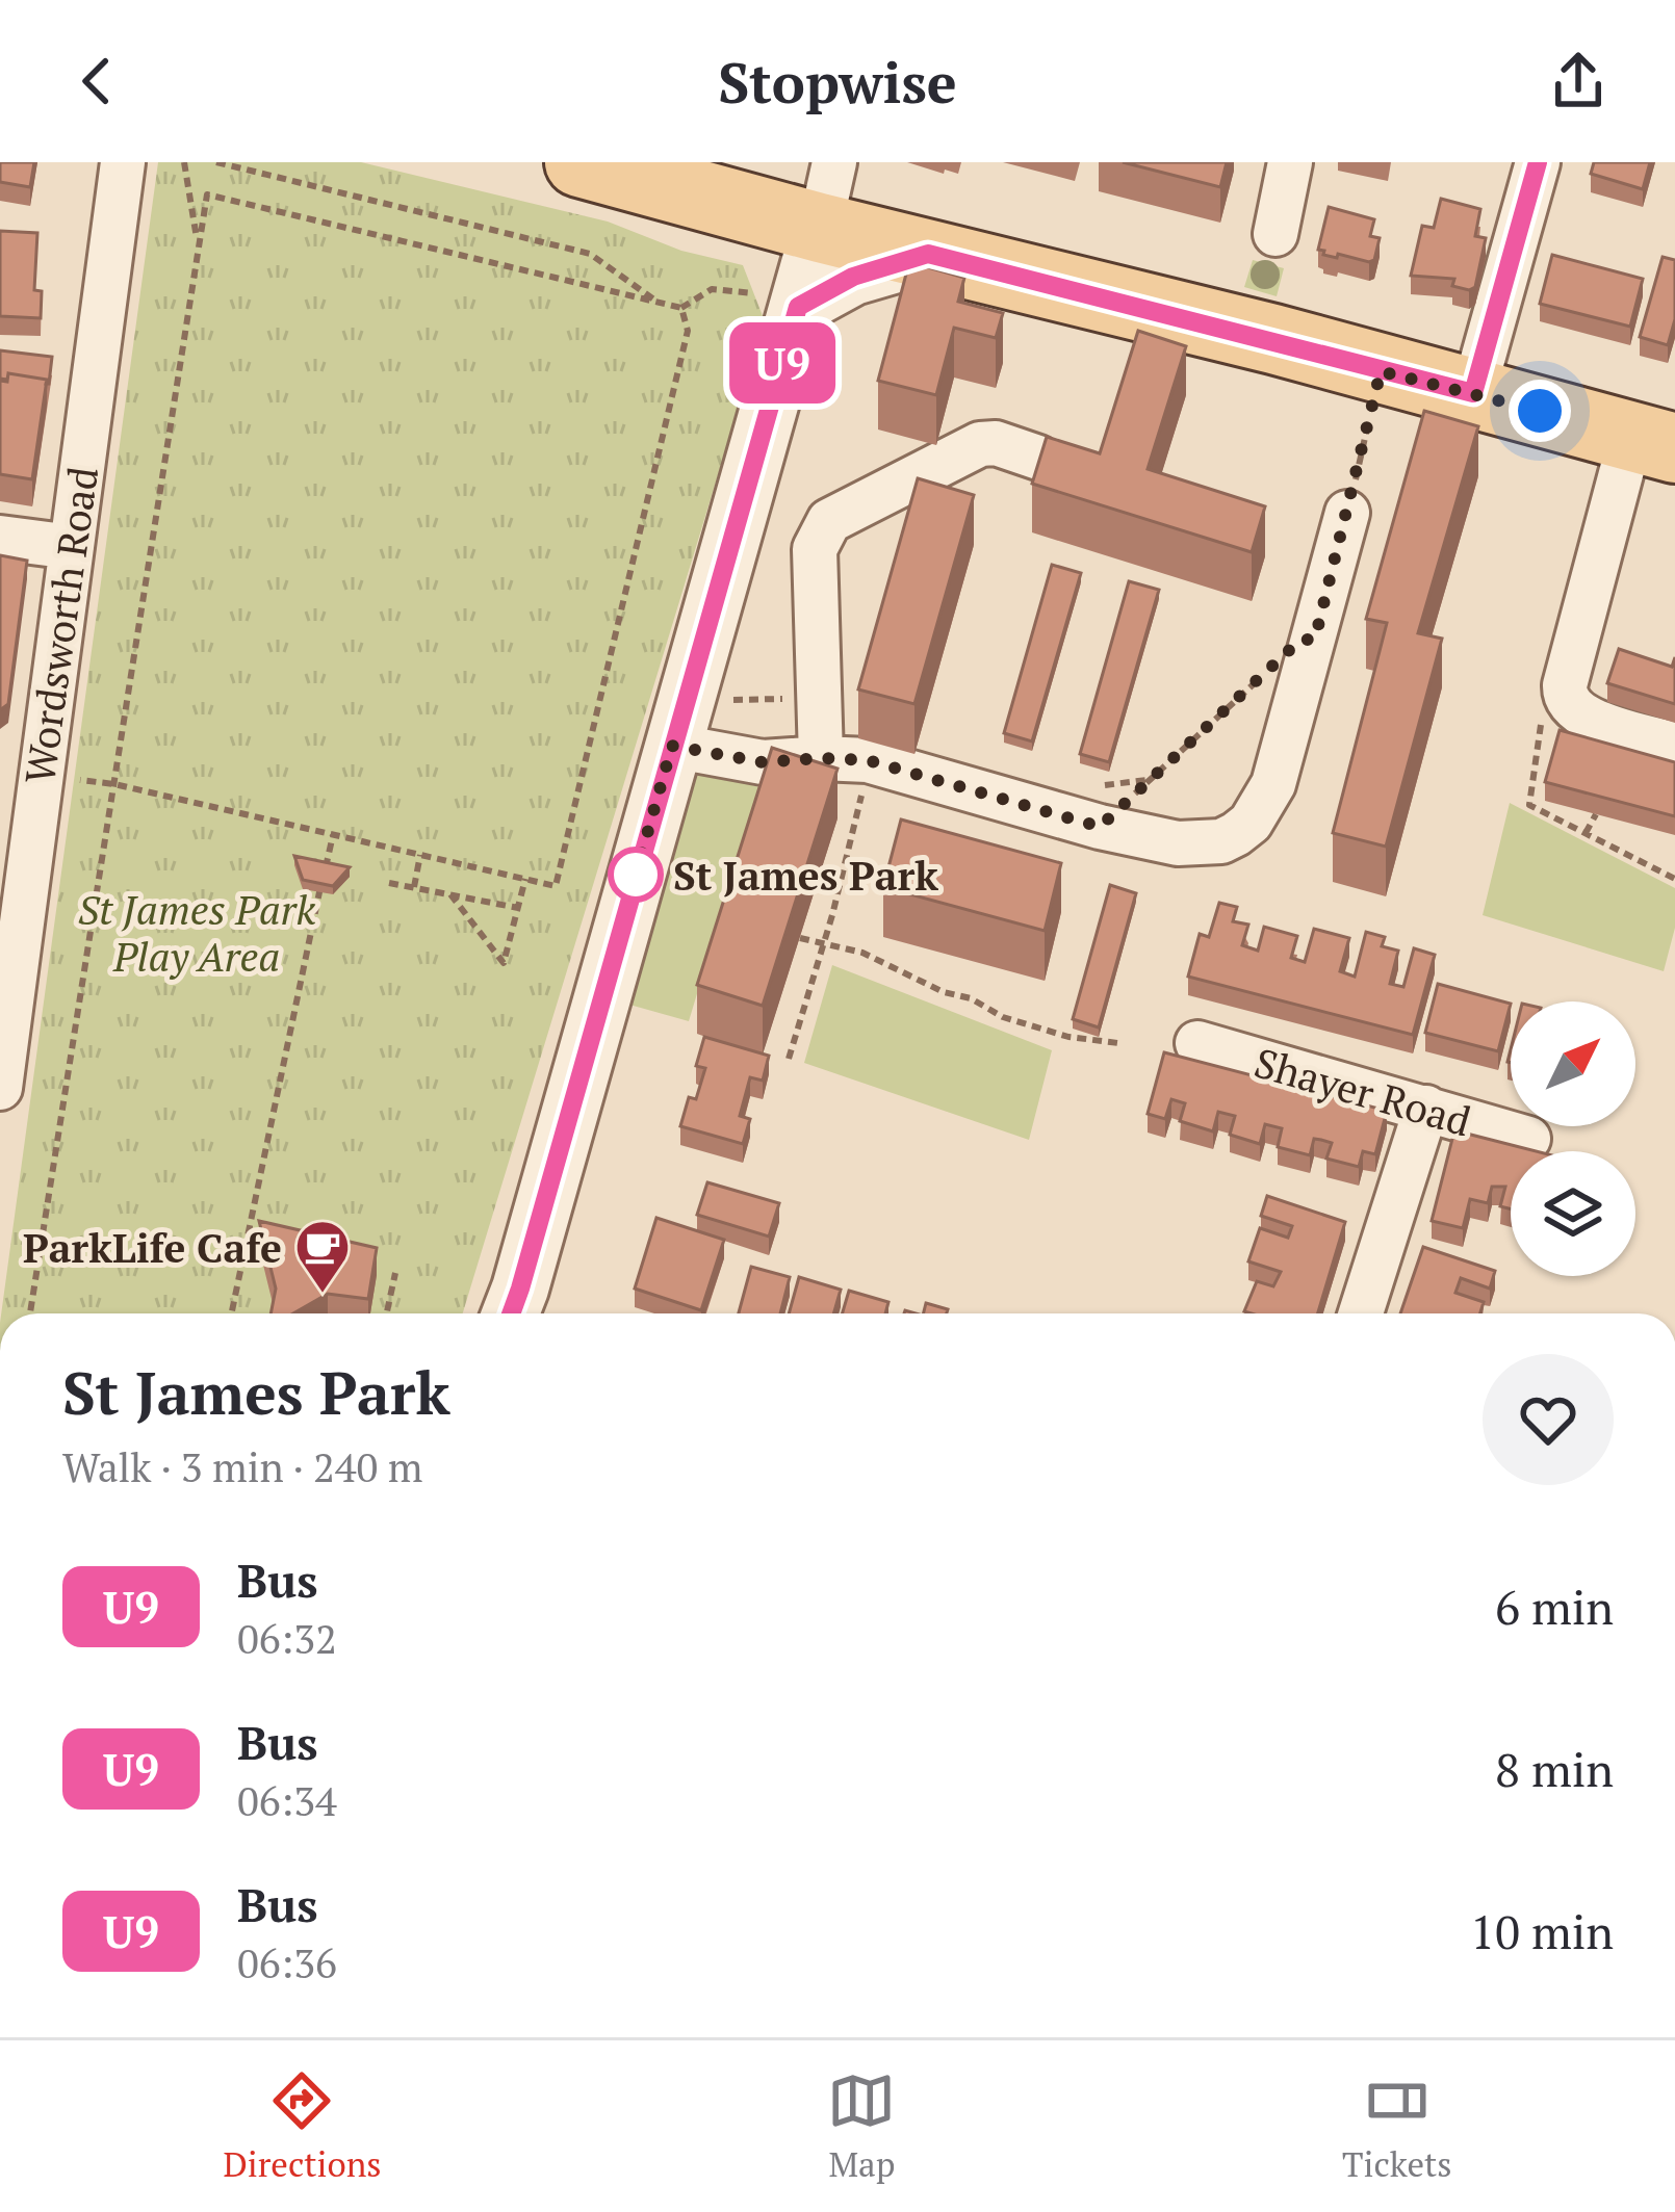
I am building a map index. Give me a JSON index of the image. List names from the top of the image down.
{
  "streets": {
    "street": ["Wordsworth Road", "Shayer Road"]
  },
  "parks": ["St James Park Play Area"],
  "places": {
    "other": ["St James Park"],
    "cafe": ["ParkLife Cafe"]
  },
  "lines": ["bus line U9"],
  "north": "top right",
  "page": {
    "header": "Stopwise",
    "on_map": "U9",
    "heading": ["St James Park", "Walk · 3 min · 240 m"],
    "list": [
      {
        "mark": "U9",
        "name": "Bus",
        "note": "06:32",
        "value": "6 min"
      },
      {
        "mark": "U9",
        "name": "Bus",
        "note": "06:34",
        "value": "8 min"
      },
      {
        "mark": "U9",
        "name": "Bus",
        "note": "06:36",
        "value": "10 min"
      }
    ],
    "tabs": ["Directions", "Map", "Tickets"]
  }
}
